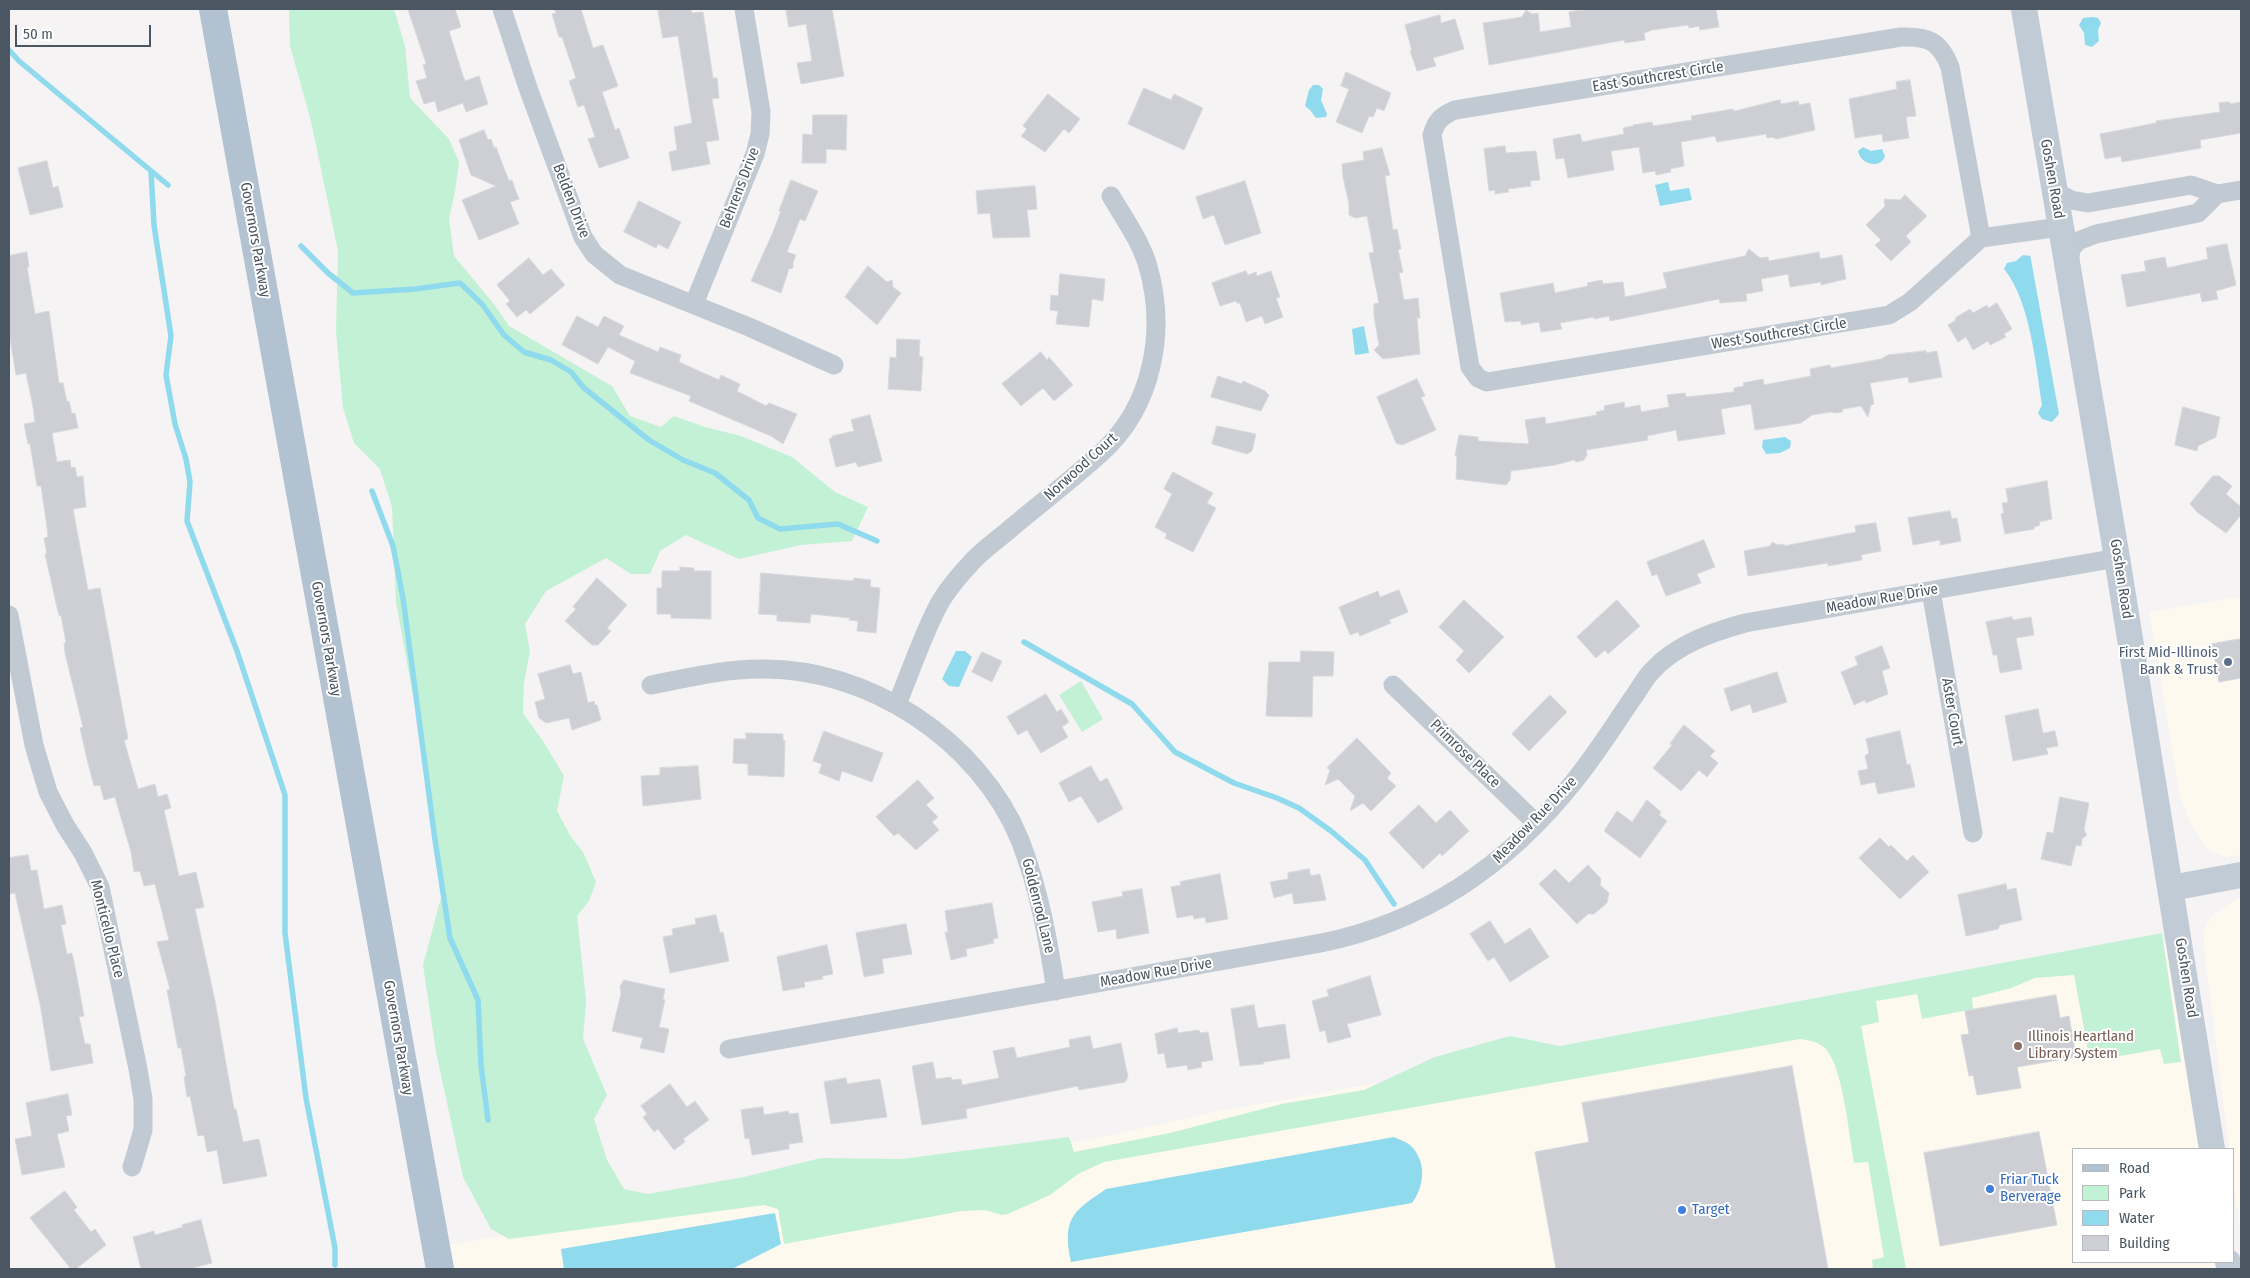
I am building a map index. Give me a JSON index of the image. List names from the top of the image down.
{
  "streets": {
    "main road": ["Governors Parkway"],
    "street": [
      "East Southcrest Circle",
      "Goshen Road",
      "Behrens Drive",
      "Belden Drive",
      "West Southcrest Circle",
      "Norwood Court",
      "Meadow Rue Drive",
      "Aster Court",
      "Primrose Place",
      "Goldenrod Lane",
      "Monticello Place"
    ]
  },
  "crossings": [
    ["East Southcrest Circle", "West Southcrest Circle"],
    ["Goshen Road", "Meadow Rue Drive"],
    ["Behrens Drive", "Belden Drive"],
    ["Norwood Court", "Goldenrod Lane"],
    ["Meadow Rue Drive", "Aster Court"],
    ["Meadow Rue Drive", "Primrose Place"],
    ["Meadow Rue Drive", "Goldenrod Lane"]
  ],
  "places": [
    "First Mid-Illinois Bank & Trust",
    "Illinois Heartland Library System",
    "Friar Tuck Berverage",
    "Target"
  ],
  "legend": [
    "Road",
    "Park",
    "Water",
    "Building"
  ],
  "scale_bar": "50 m"
}
